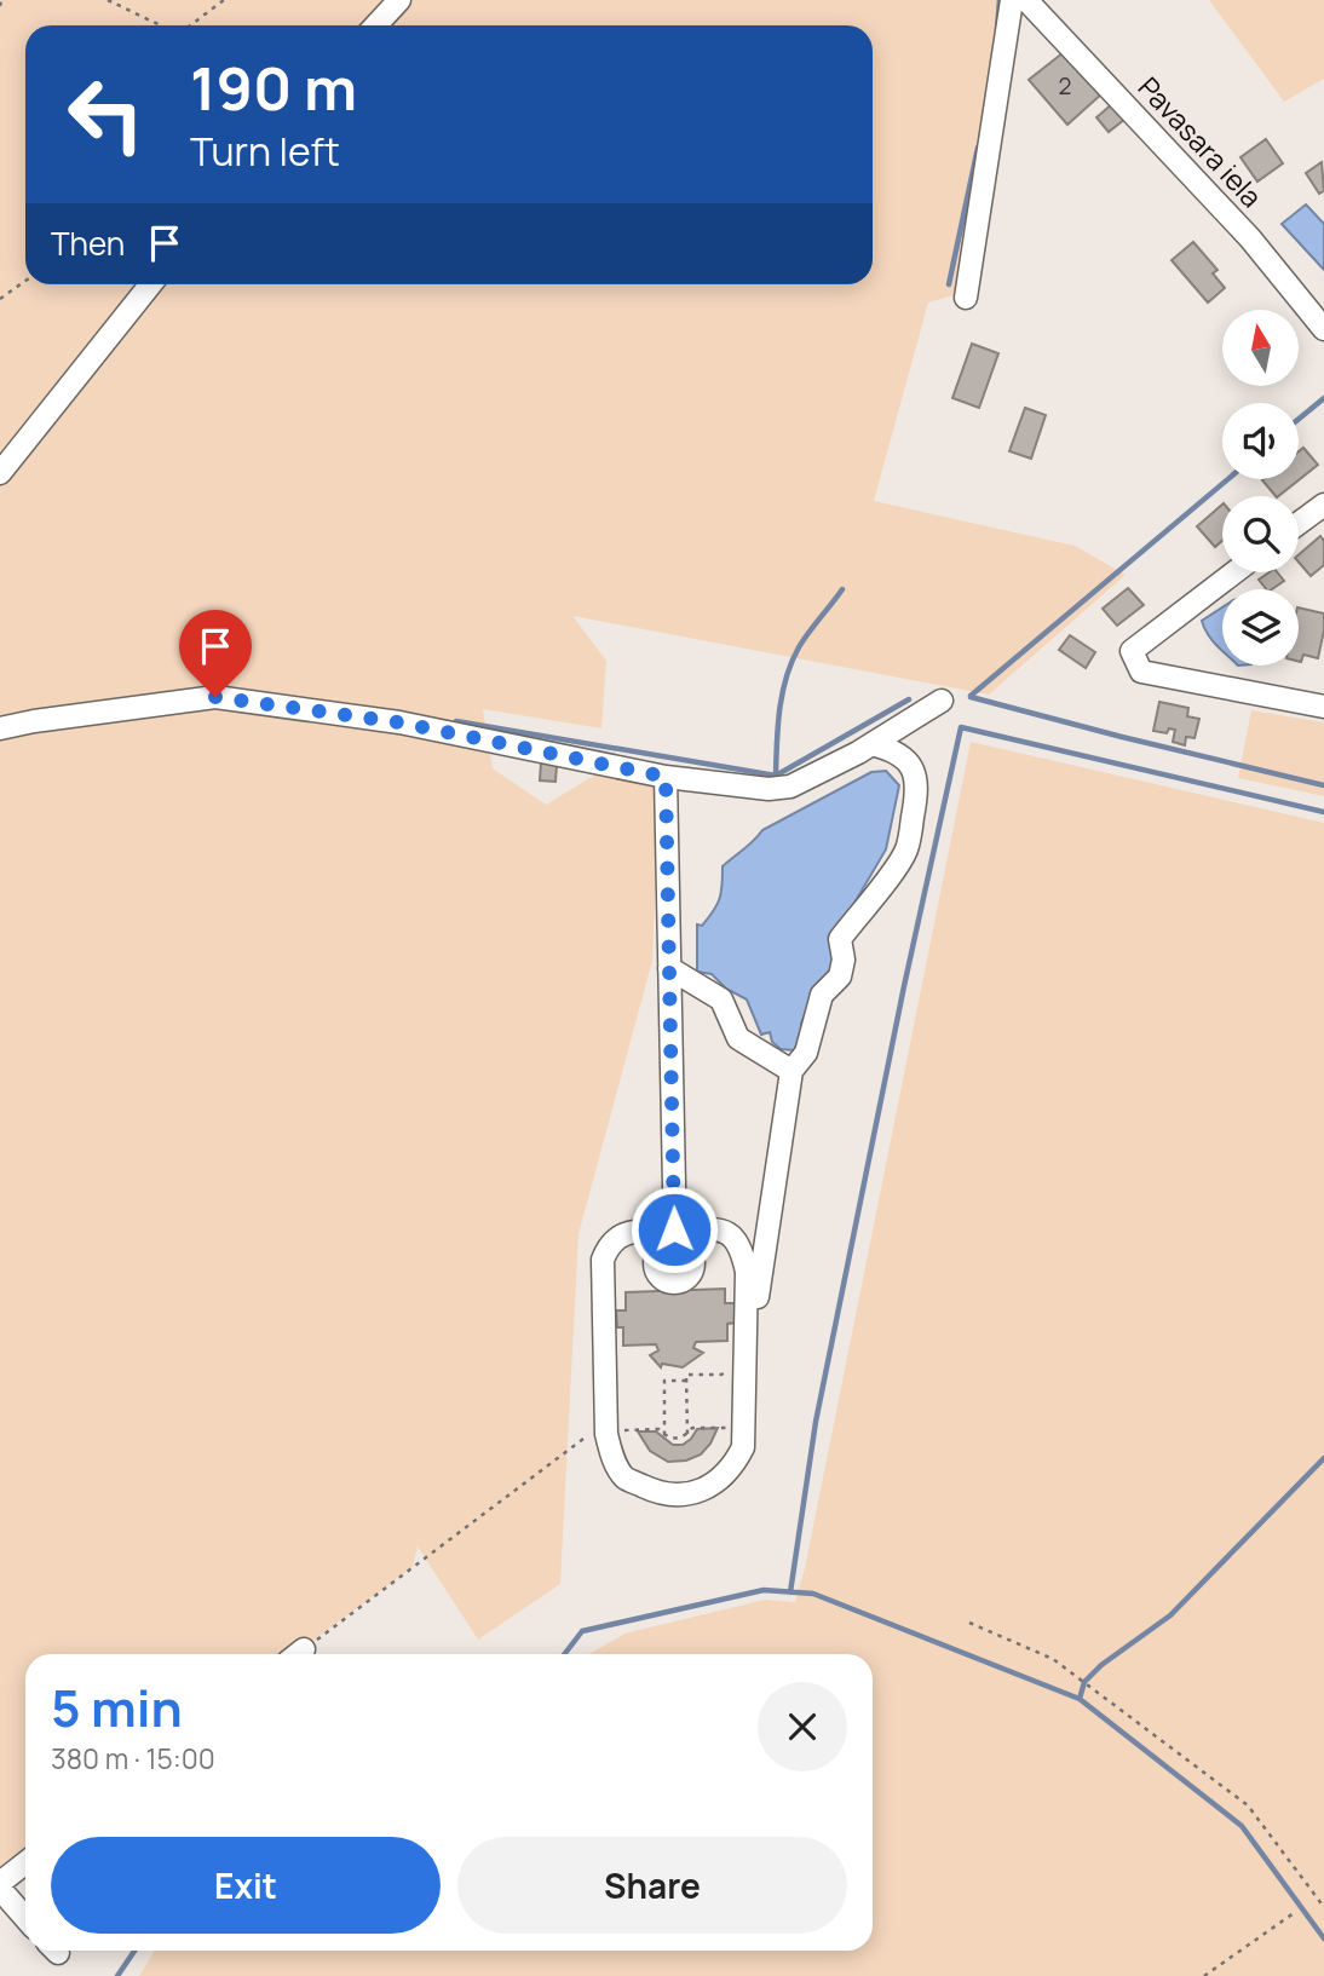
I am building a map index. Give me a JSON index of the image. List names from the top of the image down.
{
  "streets": {
    "street": ["Pavasara iela"]
  },
  "house_numbers": ["2"],
  "north": "top",
  "page": {
    "turn": ["190 m", "Turn left"],
    "then": "Then",
    "heading": ["5 min", "380 m · 15:00"],
    "buttons": ["Exit", "Share"]
  }
}
